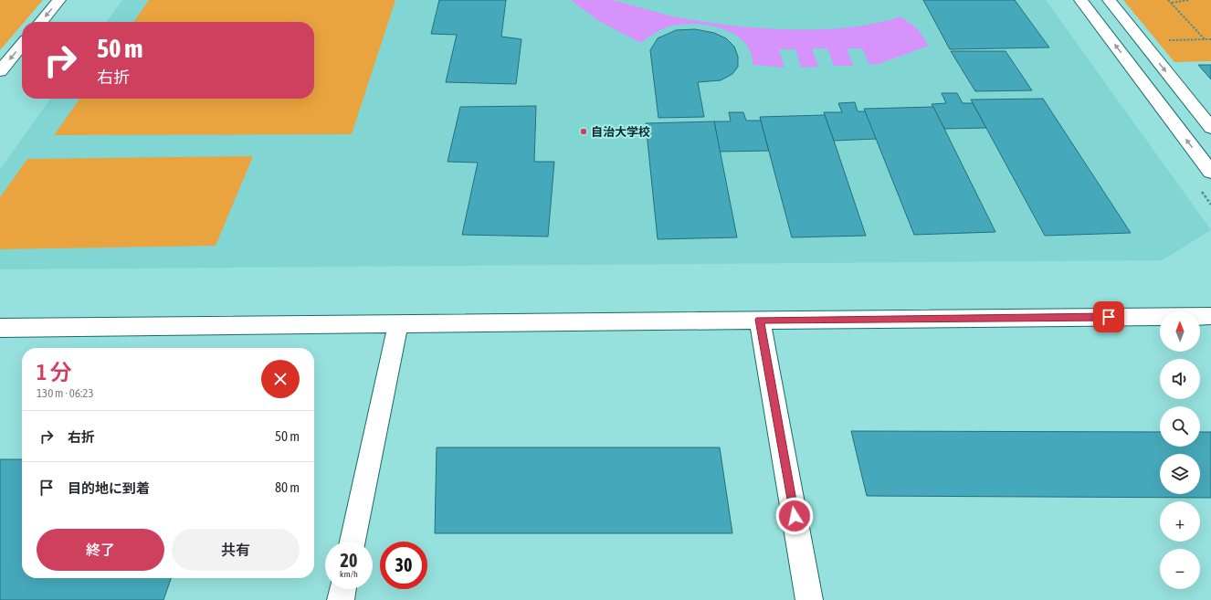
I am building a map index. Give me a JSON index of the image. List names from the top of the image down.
{
  "places": ["自治大学校"],
  "north": "top",
  "page": {
    "turn": ["50 m", "右折"],
    "map_buttons": ["+", "−"],
    "heading": ["1 分", "130 m · 06:23"],
    "list": [
      {
        "name": "右折",
        "value": "50 m"
      },
      {
        "name": "目的地に到着",
        "value": "80 m"
      }
    ],
    "buttons": ["終了", "共有"],
    "speed": "20 km/h",
    "limit": "30"
  }
}
